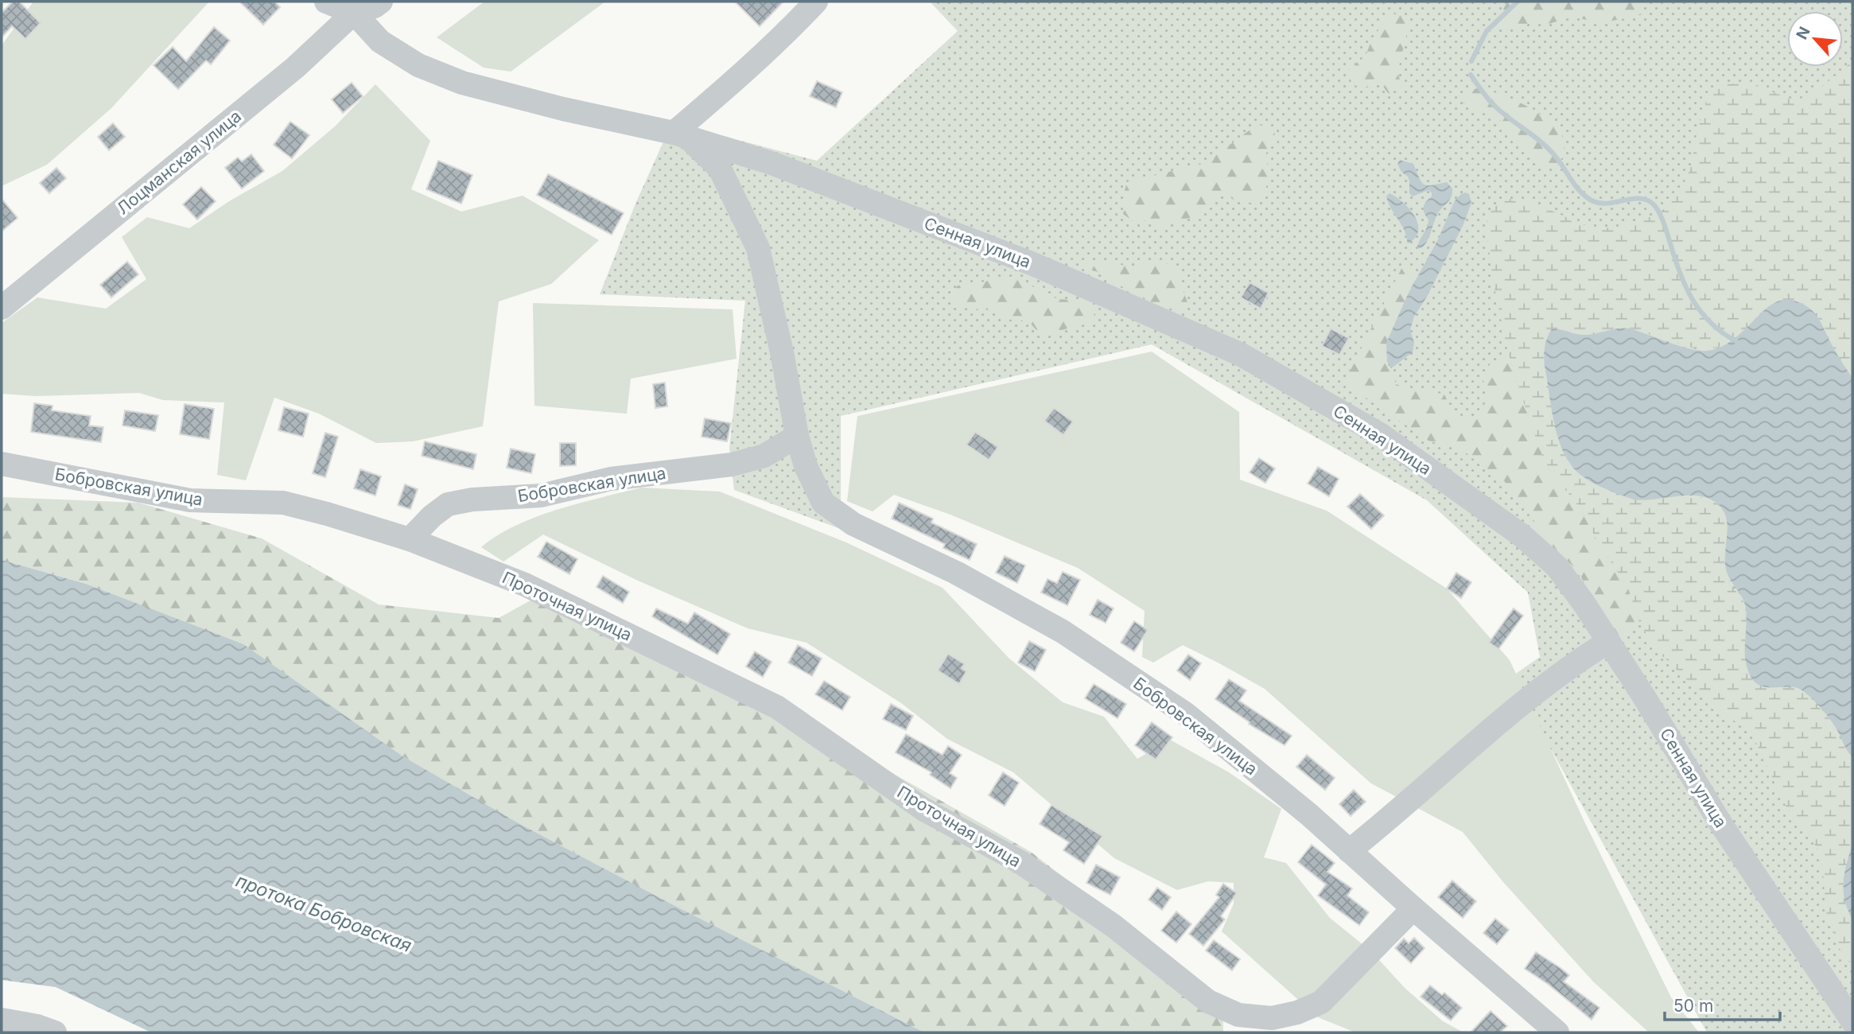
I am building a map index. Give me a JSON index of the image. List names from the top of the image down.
{
  "streets": {
    "street": [
      "Лоцманская улица",
      "Сенная улица",
      "Бобровская улица",
      "Проточная улица"
    ]
  },
  "crossings": [
    ["Сенная улица", "Бобровская улица"],
    ["Бобровская улица", "Проточная улица"]
  ],
  "water": ["протока Бобровская"],
  "scale_bar": "50 m",
  "north": "top left"
}
